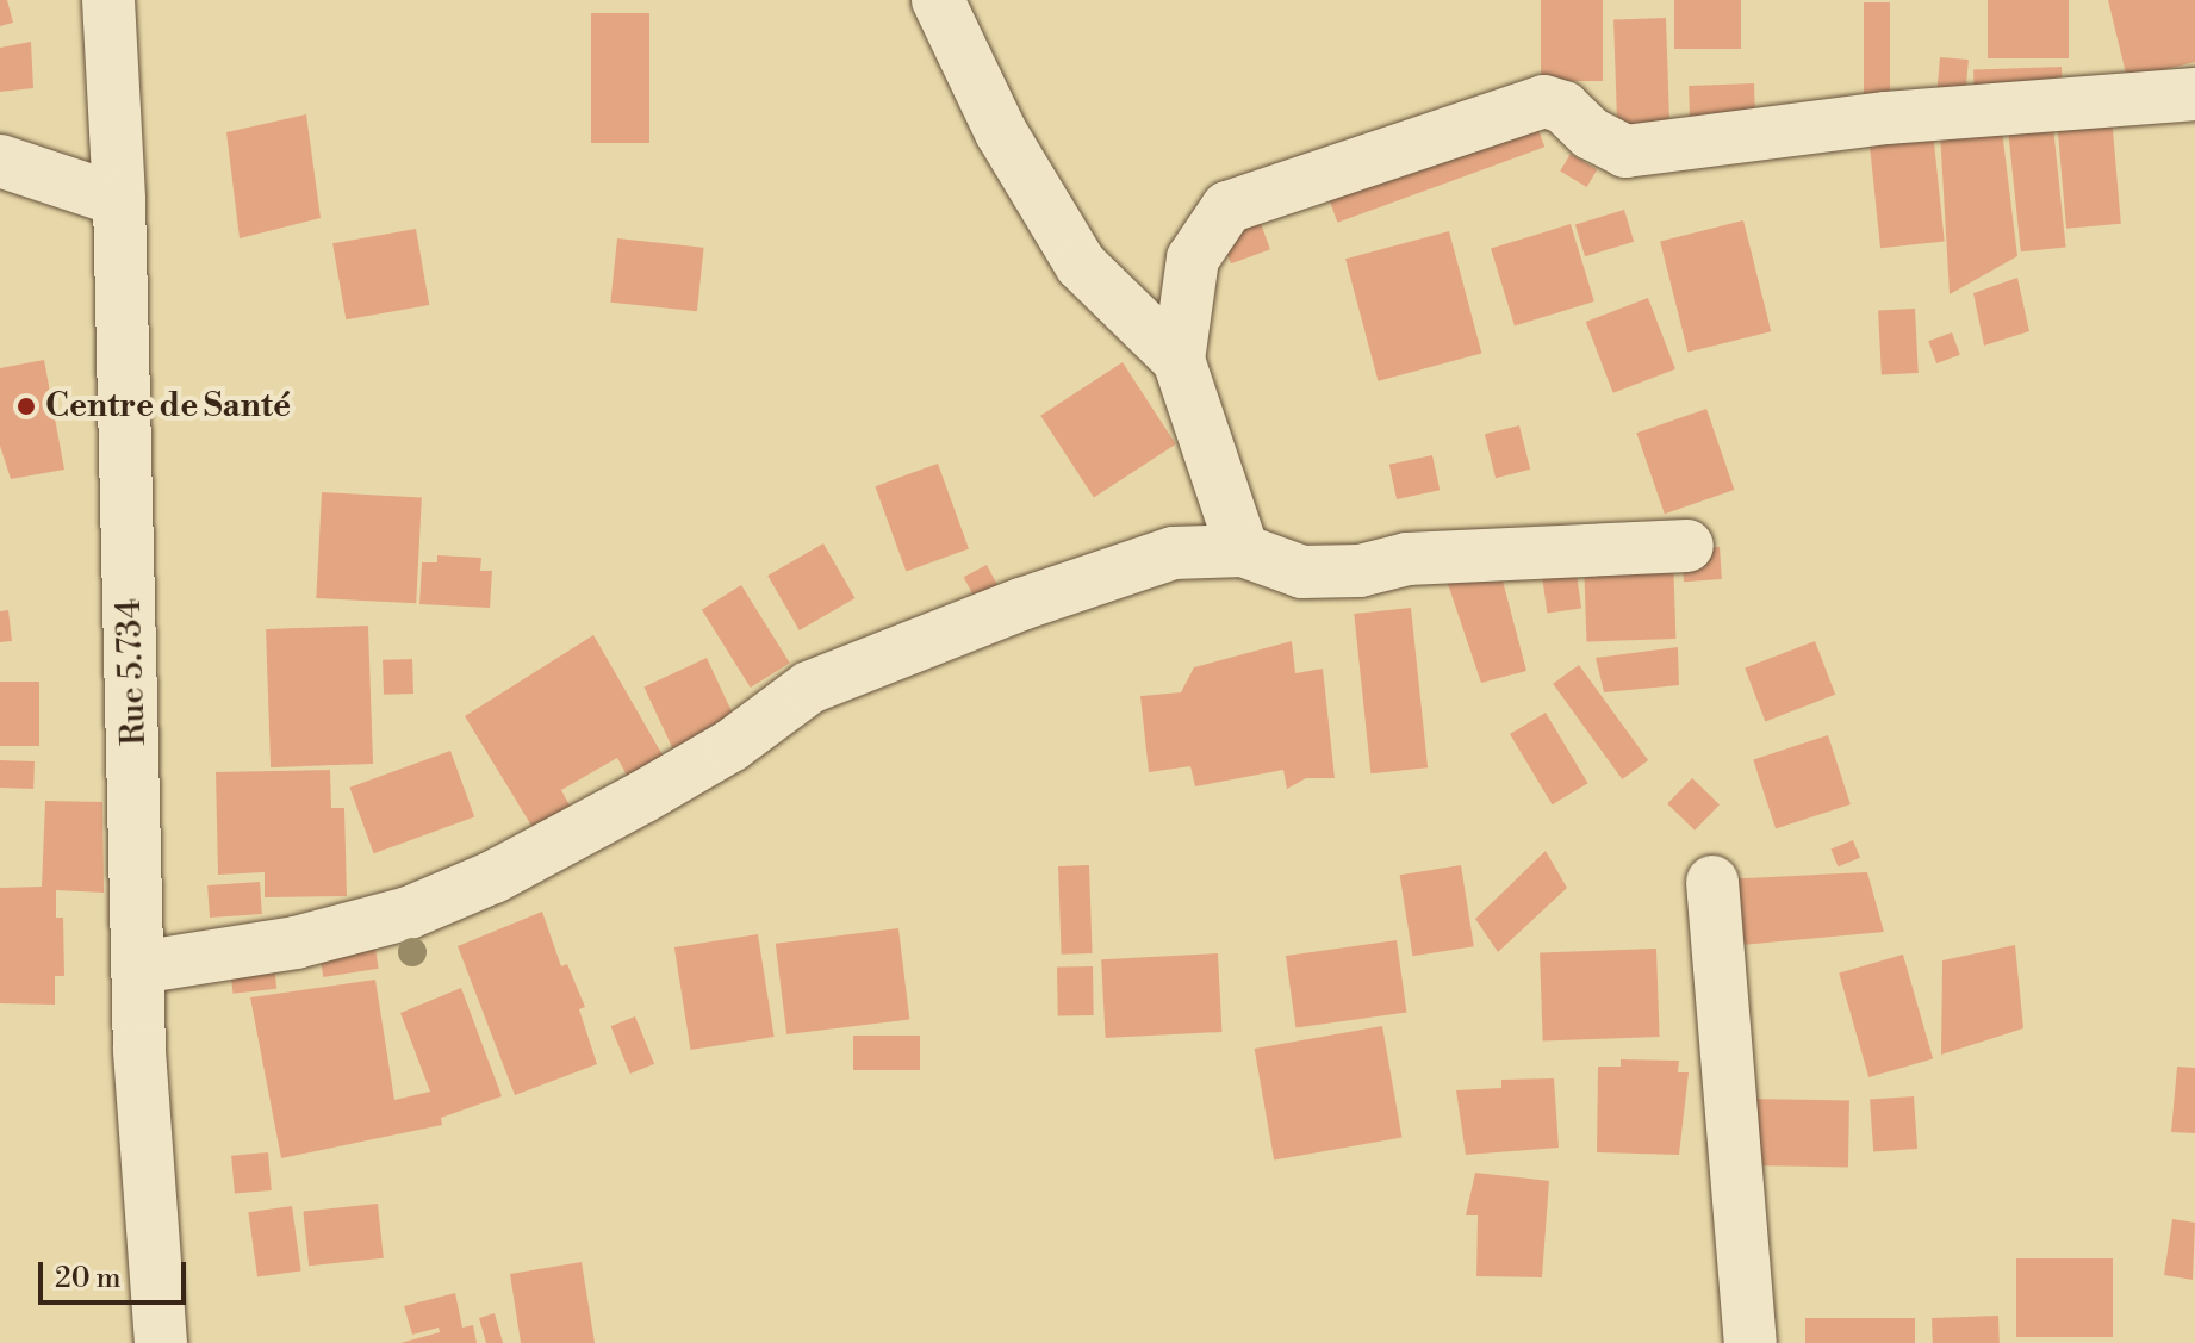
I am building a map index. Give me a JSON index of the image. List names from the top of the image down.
{
  "streets": {
    "street": ["Rue 5.734"]
  },
  "places": ["Centre de Santé"],
  "scale_bar": "20 m"
}
